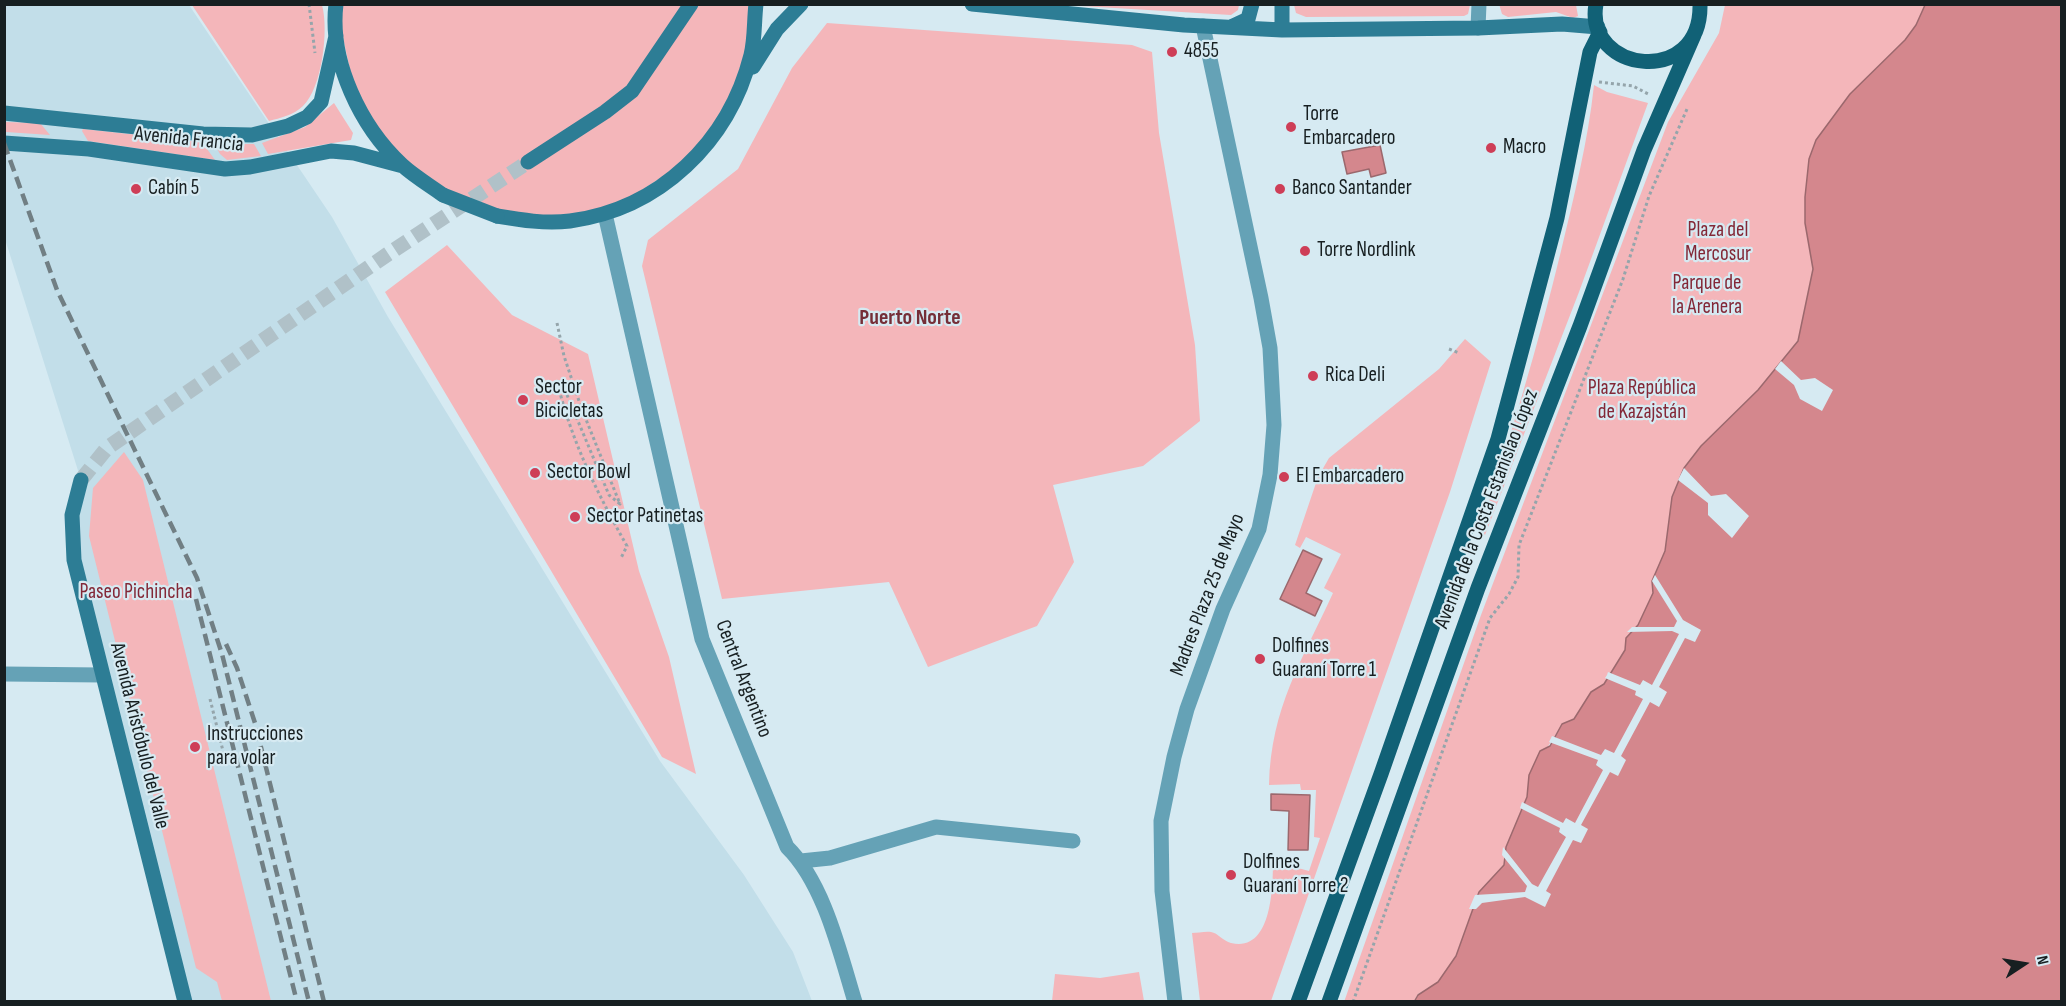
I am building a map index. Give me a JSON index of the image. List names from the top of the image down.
{
  "streets": {
    "main road": ["Avenida Francia", "Avenida de la Costa Estanislao López", "Avenida Aristóbulo del Valle"],
    "street": ["Madres Plaza 25 de Mayo", "Central Argentino"]
  },
  "districts": ["Puerto Norte"],
  "parks": [
    "Plaza del Mercosur",
    "Parque de la Arenera",
    "Plaza República de Kazajstán",
    "Paseo Pichincha"
  ],
  "places": [
    "4855",
    "Torre Embarcadero",
    "Macro",
    "Cabín 5",
    "Banco Santander",
    "Torre Nordlink",
    "Rica Deli",
    "Sector Bicicletas",
    "Sector Bowl",
    "El Embarcadero",
    "Sector Patinetas",
    "Dolfines Guaraní Torre 1",
    "Instrucciones para volar",
    "Dolfines Guaraní Torre 2"
  ],
  "north": "right"
}
